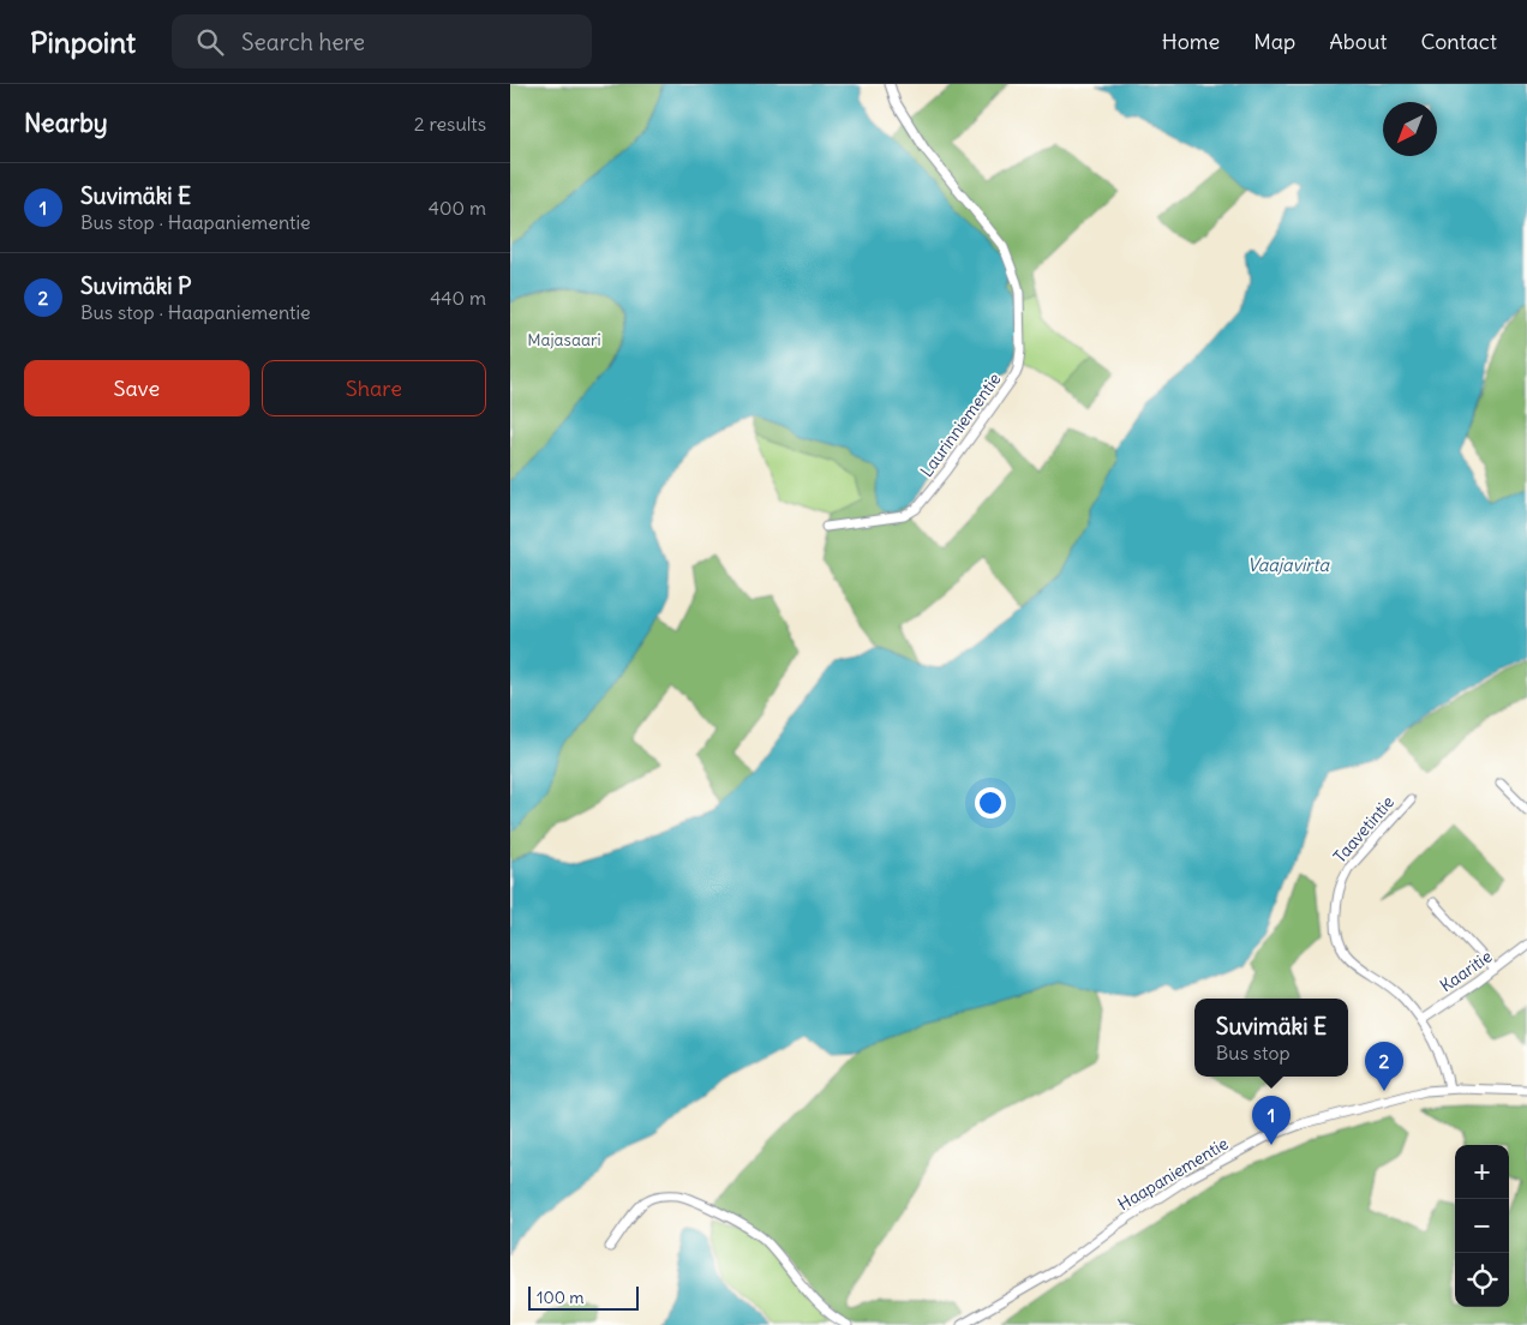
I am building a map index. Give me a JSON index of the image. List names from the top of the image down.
{
  "streets": {
    "street": [
      "Laurinniementie",
      "Taavetintie",
      "Kaaritie",
      "Haapaniementie"
    ]
  },
  "crossings": [
    ["Taavetintie", "Kaaritie"],
    ["Taavetintie", "Haapaniementie"]
  ],
  "water": ["Vaajavirta"],
  "parks": ["Majasaari"],
  "scale_bar": "100 m",
  "north": "bottom left",
  "page": {
    "header": "Pinpoint",
    "search": "Search here",
    "nav": [
      "Home",
      "Map",
      "About",
      "Contact"
    ],
    "heading": ["Nearby", "2 results"],
    "list": [
      {
        "mark": "1",
        "name": "Suvimäki E",
        "note": "Bus stop · Haapaniementie",
        "value": "400 m"
      },
      {
        "mark": "2",
        "name": "Suvimäki P",
        "note": "Bus stop · Haapaniementie",
        "value": "440 m"
      }
    ],
    "buttons": ["Save", "Share"],
    "popup": ["Suvimäki E", "Bus stop"],
    "pins": ["2", "1"],
    "map_buttons": ["+", "−"],
    "scale": "100 m"
  }
}
